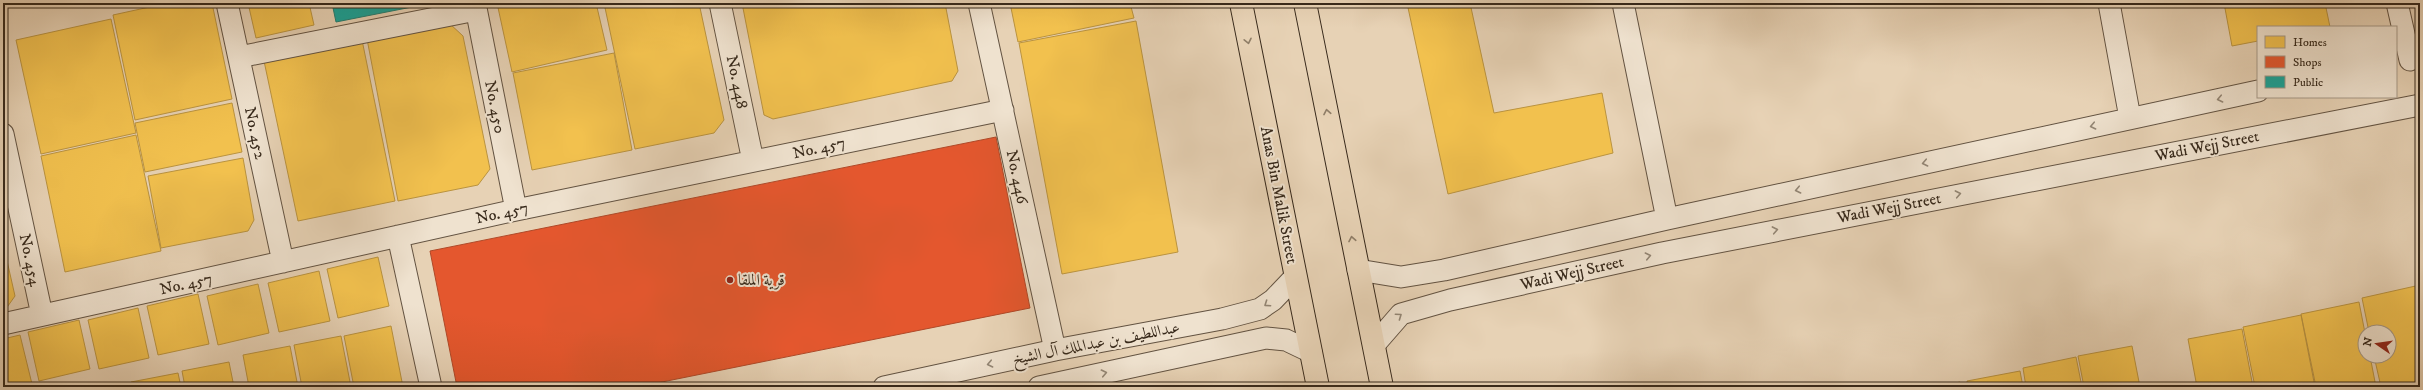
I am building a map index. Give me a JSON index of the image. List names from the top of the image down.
{
  "streets": {
    "main road": ["Anas Bin Malik Street"],
    "street": [
      "No. 448",
      "No. 450",
      "No. 452",
      "Wadi Wejj Street",
      "No. 457",
      "No. 446",
      "No. 454",
      "عبداللطيف بن عبدالملك آل الشيخ"
    ]
  },
  "crossings": [
    ["No. 448", "No. 457"],
    ["No. 450", "No. 457"],
    ["No. 452", "No. 457"],
    ["No. 457", "No. 446"],
    ["No. 457", "No. 454"],
    ["No. 446", "عبداللطيف بن عبدالملك آل الشيخ"],
    ["Anas Bin Malik Street", "عبداللطيف بن عبدالملك آل الشيخ"]
  ],
  "places": ["قرية الملقا"],
  "legend": ["Homes", "Shops", "Public"],
  "north": "left"
}
